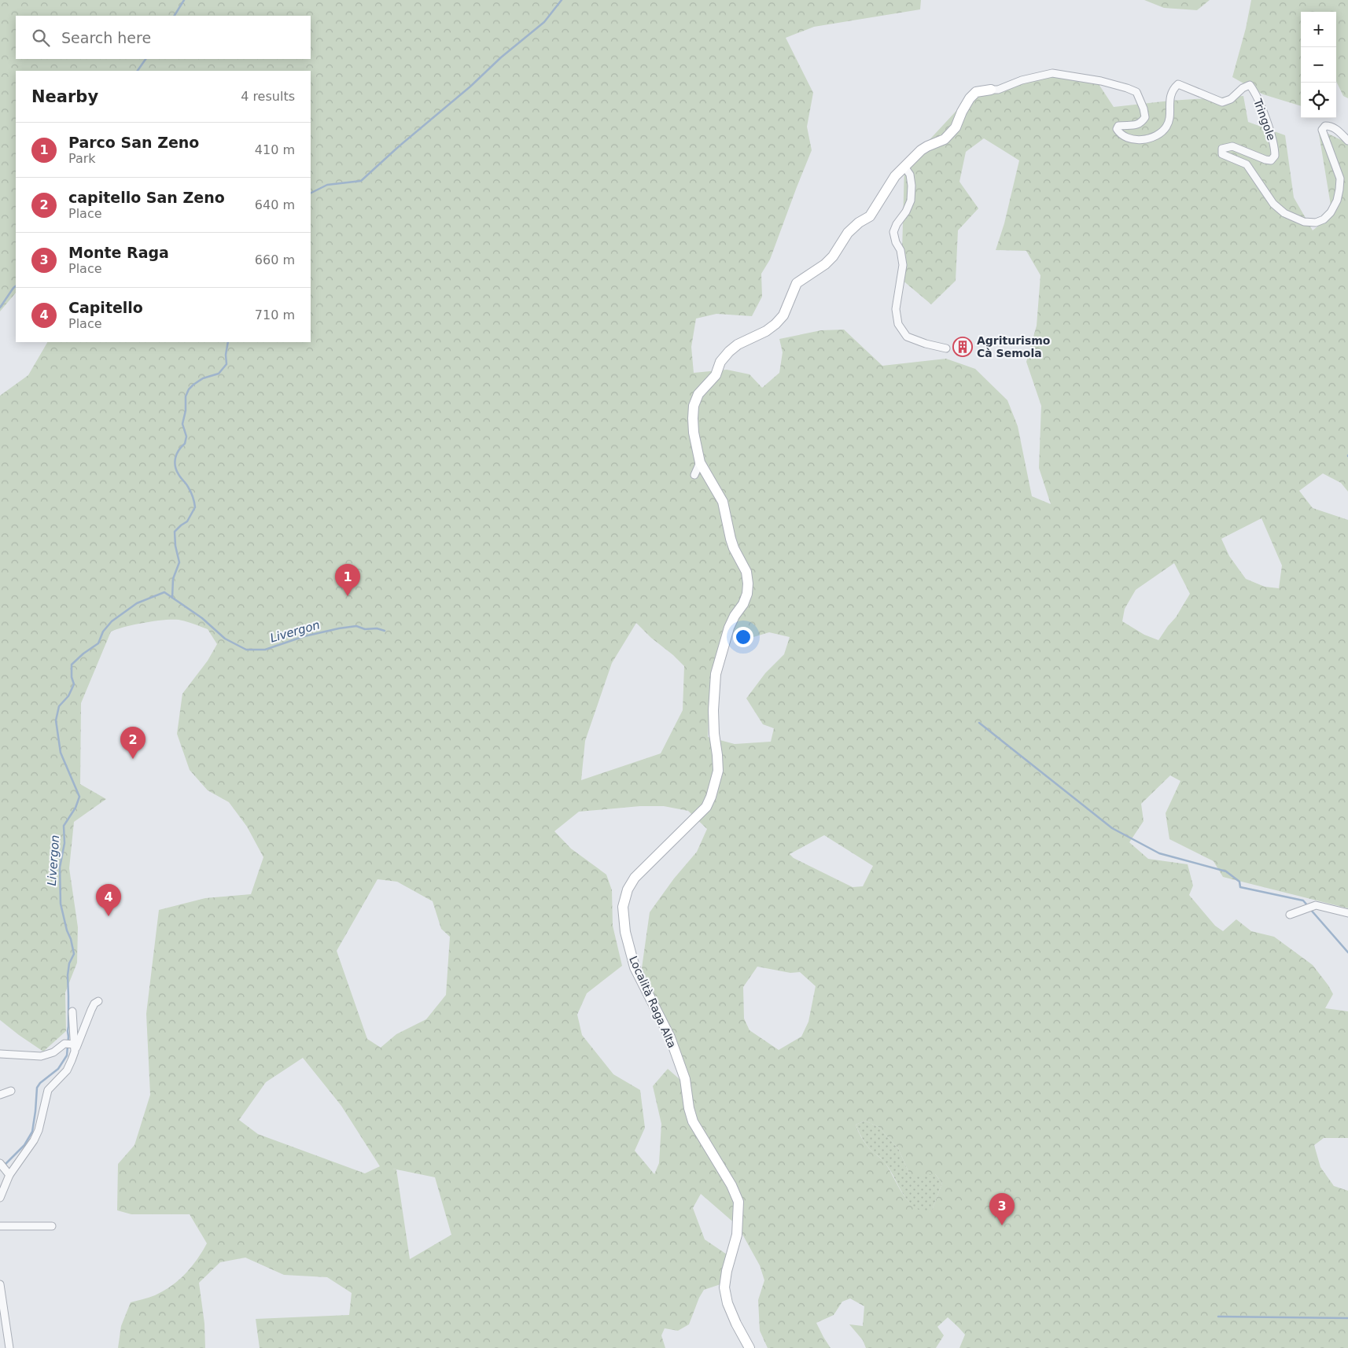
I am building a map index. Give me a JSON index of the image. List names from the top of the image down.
{
  "streets": {
    "street": ["Tringole", "Località Raga Alta"]
  },
  "crossings": [
    ["Tringole", "Località Raga Alta"]
  ],
  "water": ["Livergon"],
  "places": {
    "building": ["Agriturismo Cà Semola"]
  },
  "page": {
    "map_buttons": ["+", "−"],
    "search": "Search here",
    "heading": ["Nearby", "4 results"],
    "list": [
      {
        "mark": "1",
        "name": "Parco San Zeno",
        "note": "Park",
        "value": "410 m"
      },
      {
        "mark": "2",
        "name": "capitello San Zeno",
        "note": "Place",
        "value": "640 m"
      },
      {
        "mark": "3",
        "name": "Monte Raga",
        "note": "Place",
        "value": "660 m"
      },
      {
        "mark": "4",
        "name": "Capitello",
        "note": "Place",
        "value": "710 m"
      }
    ],
    "pins": [
      "1",
      "2",
      "4",
      "3"
    ]
  }
}
